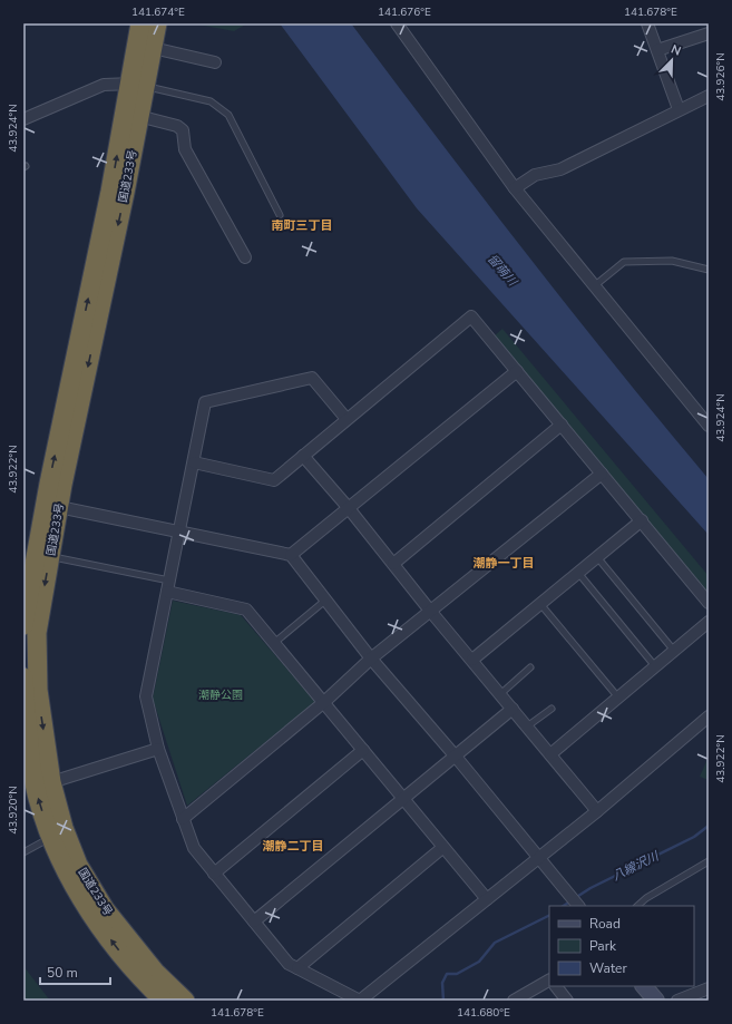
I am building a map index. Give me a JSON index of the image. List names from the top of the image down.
{
  "streets": {
    "highway": ["国道233号"]
  },
  "districts": ["南町三丁目", "潮静一丁目", "潮静二丁目"],
  "water": ["留萌川", "八線沢川"],
  "parks": ["潮静公園"],
  "legend": ["Road", "Park", "Water"],
  "scale_bar": "50 m",
  "north": "top right",
  "coordinates": [
    "141.674°E",
    "141.676°E",
    "141.678°E",
    "43.926°N",
    "43.924°N",
    "43.922°N",
    "43.920°N",
    "141.680°E"
  ]
}
